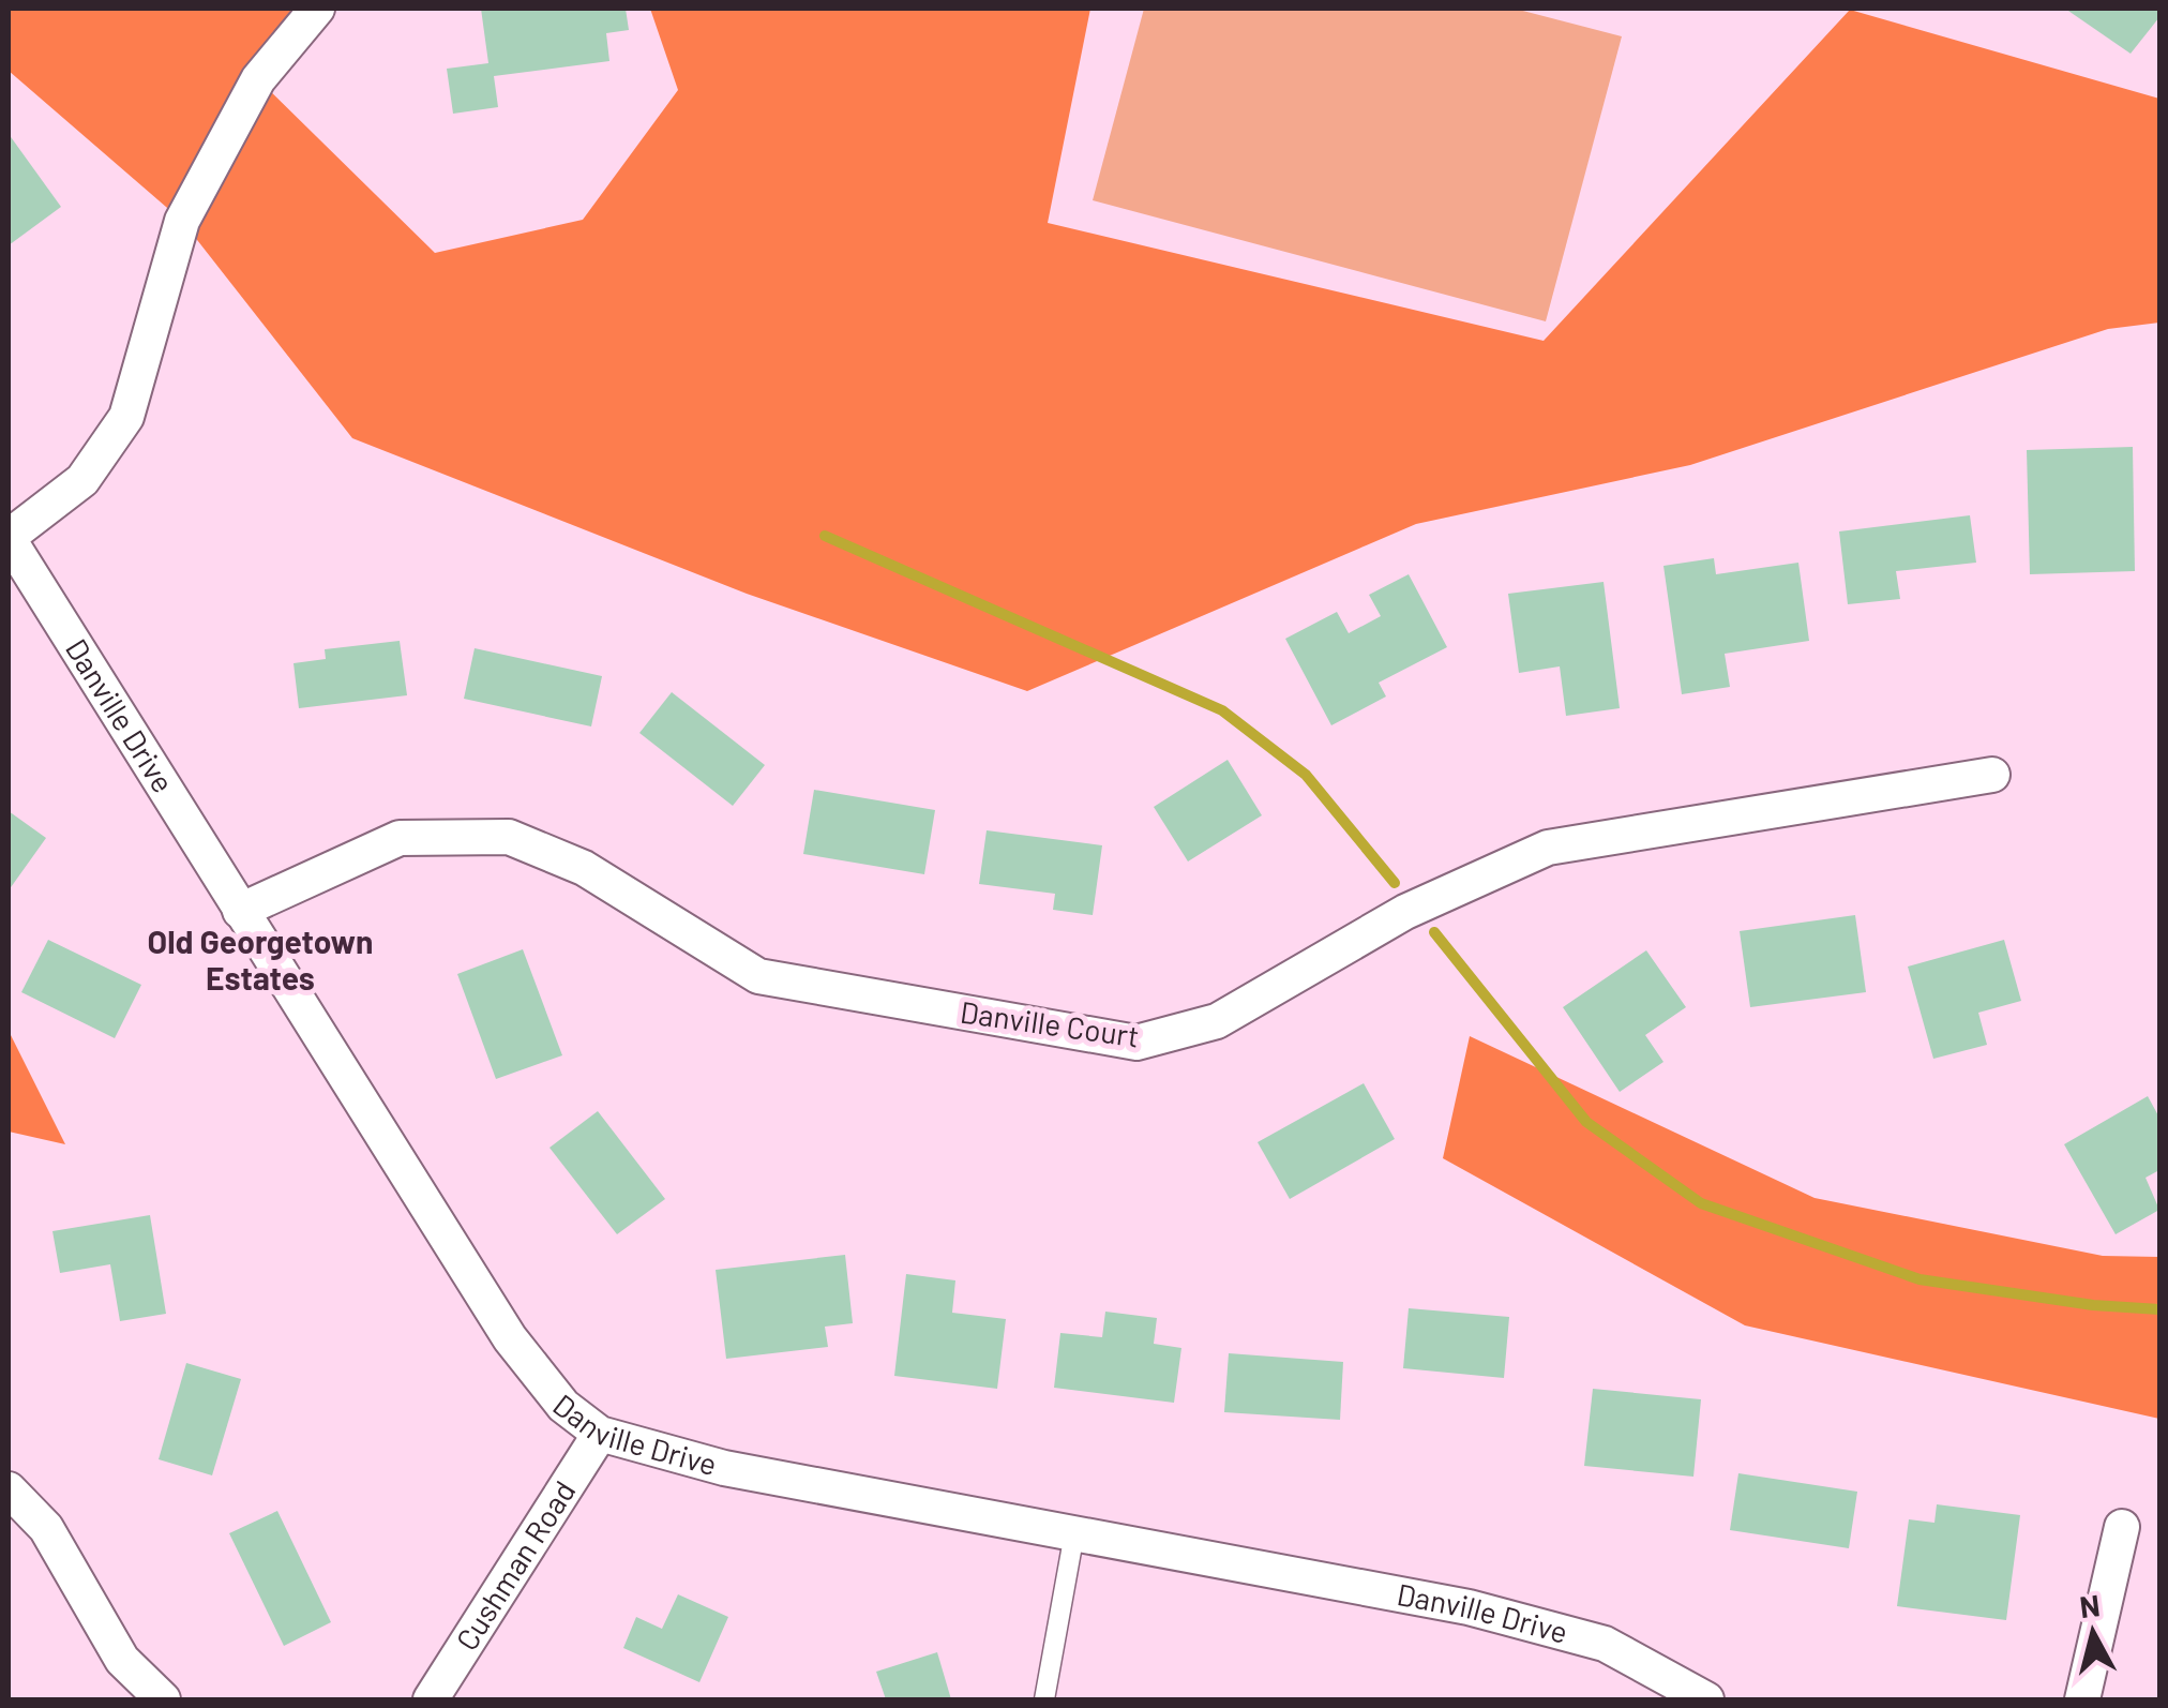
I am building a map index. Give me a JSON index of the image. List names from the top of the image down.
{
  "streets": {
    "street": ["Danville Drive", "Danville Court", "Cushman Road"]
  },
  "crossings": [
    ["Danville Drive", "Danville Court"],
    ["Danville Drive", "Cushman Road"]
  ],
  "districts": ["Old Georgetown Estates"],
  "north": "top"
}
